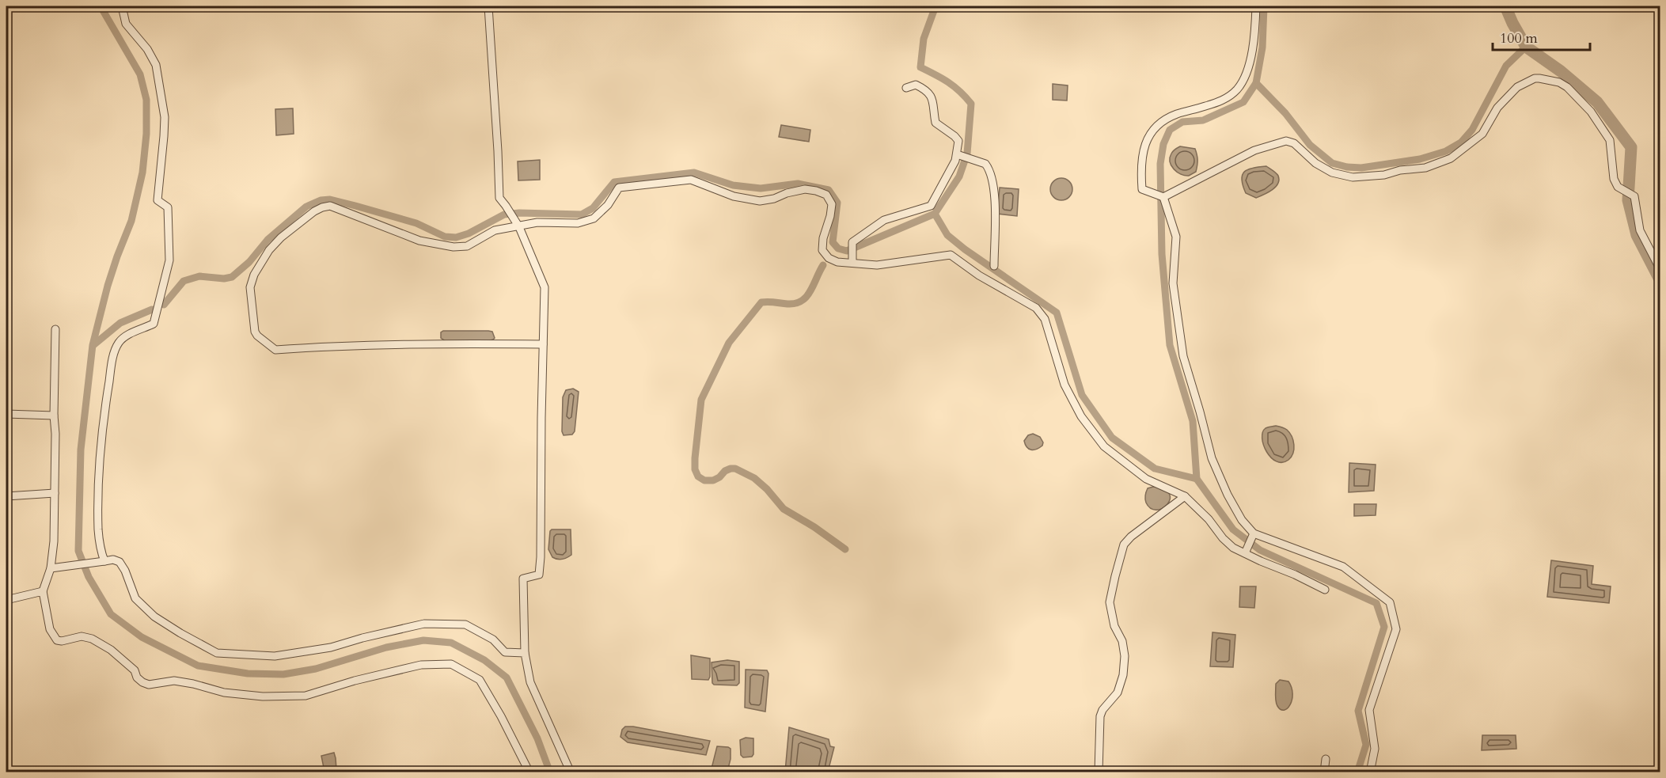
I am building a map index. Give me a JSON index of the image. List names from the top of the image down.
{
  "scale_bar": "100 m"
}
